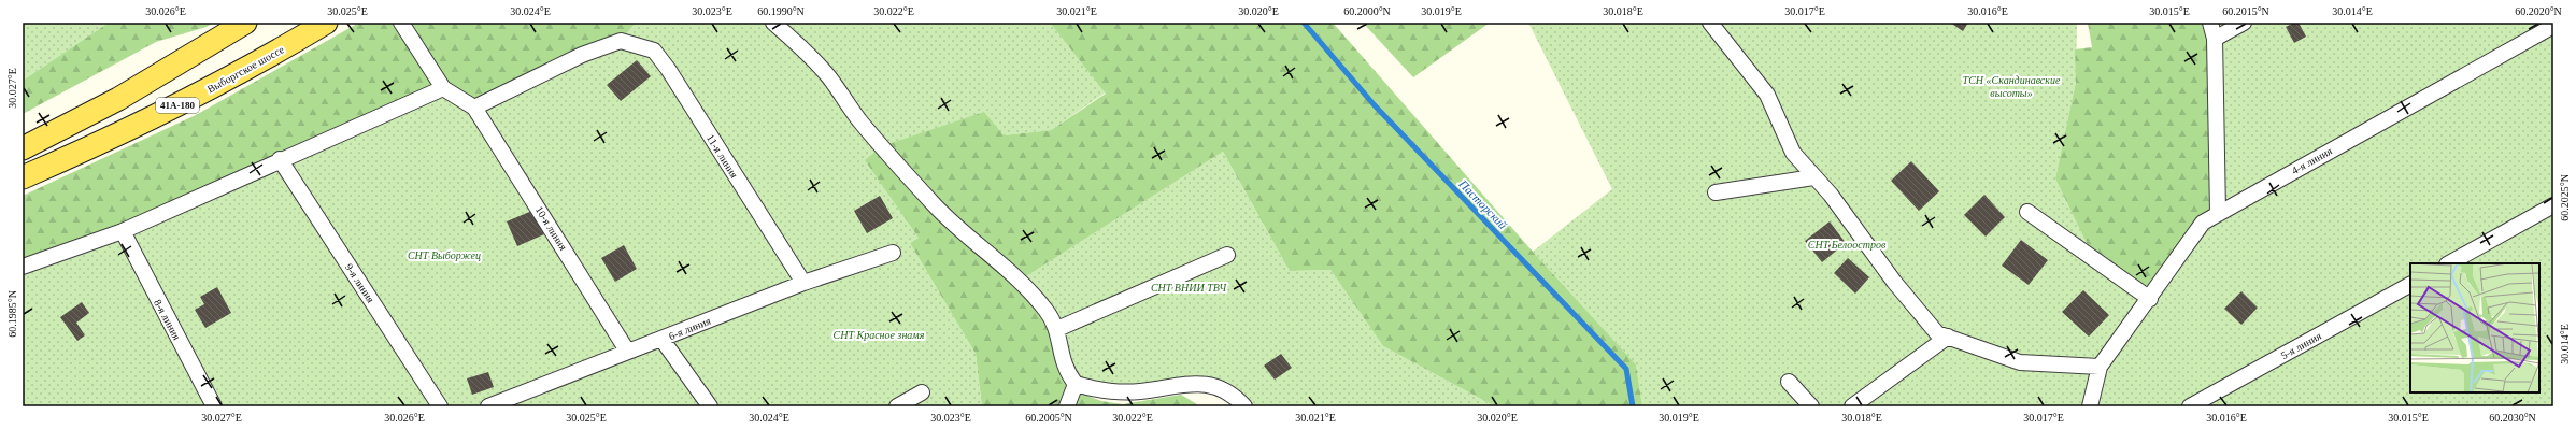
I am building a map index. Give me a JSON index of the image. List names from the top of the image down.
{
  "streets": {
    "main road": ["Выборгское шоссе", "41А-180"],
    "street": [
      "11-я линия",
      "4-я линия",
      "10-я линия",
      "9-я линия",
      "8-я линия",
      "6-я линия",
      "5-я линия"
    ]
  },
  "crossings": [
    ["11-я линия", "10-я линия"],
    ["11-я линия", "6-я линия"],
    ["10-я линия", "6-я линия"]
  ],
  "water": ["Пасторский"],
  "parks": [
    "ТСН «Скандинавские высоты»",
    "СНТ Белоостров",
    "СНТ Выборжец",
    "СНТ ВНИИ ТВЧ",
    "СНТ Красное знамя"
  ],
  "coordinates": [
    "30.026°E",
    "30.025°E",
    "30.024°E",
    "30.023°E",
    "60.1990°N",
    "30.022°E",
    "30.021°E",
    "30.020°E",
    "60.2000°N",
    "30.019°E",
    "30.018°E",
    "30.017°E",
    "30.016°E",
    "30.015°E",
    "60.2015°N",
    "30.014°E",
    "60.2020°N",
    "30.027°E",
    "60.2025°N",
    "60.1985°N",
    "60.2005°N",
    "60.2030°N"
  ]
}
